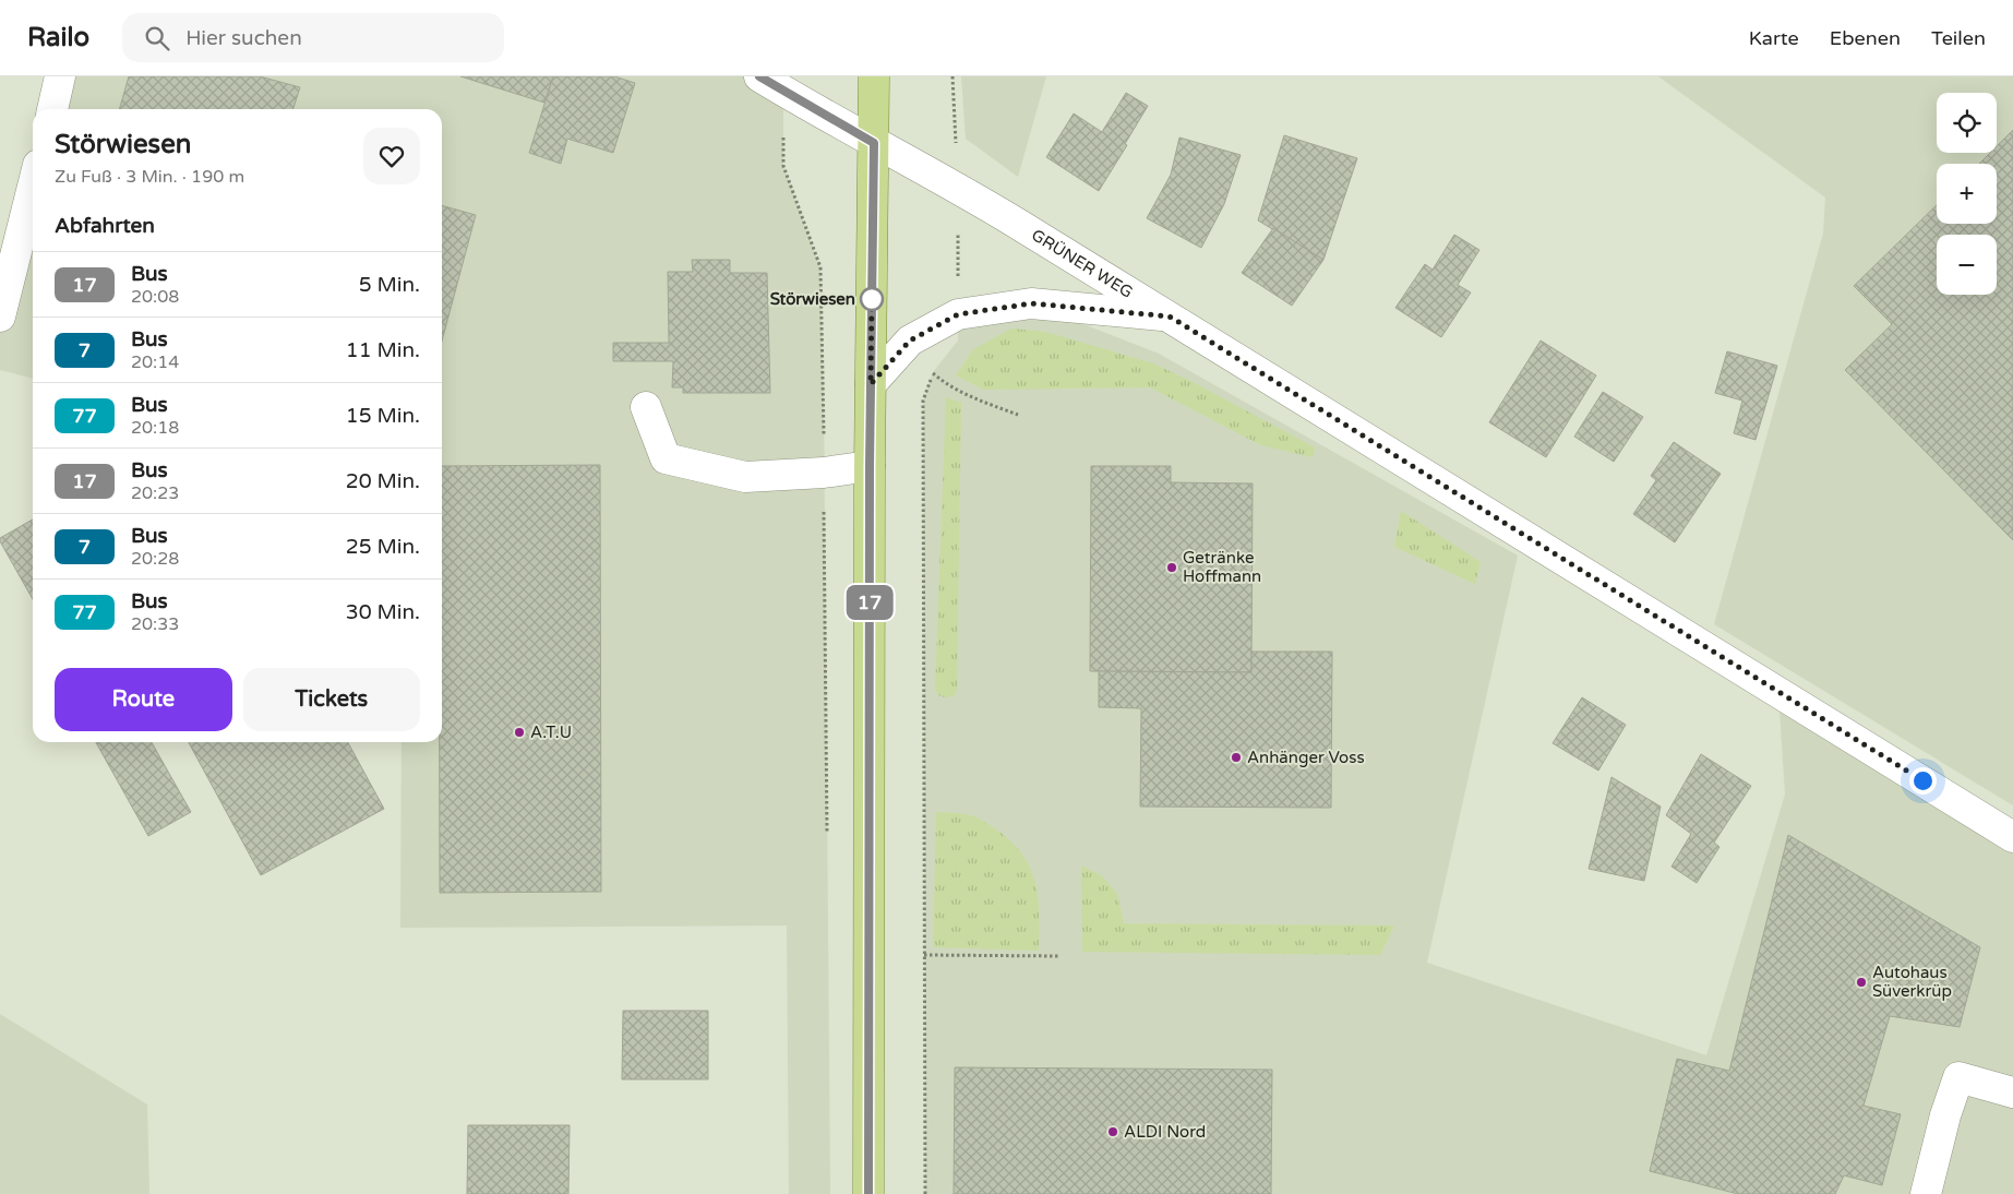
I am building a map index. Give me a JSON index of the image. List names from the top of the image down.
{
  "streets": {
    "street": ["GRÜNER WEG"]
  },
  "places": [
    "Störwiesen",
    "Getränke Hoffmann",
    "A.T.U",
    "Anhänger Voss",
    "Autohaus Süverkrüp",
    "ALDI Nord"
  ],
  "lines": ["bus line 17"],
  "page": {
    "header": "Railo",
    "search": "Hier suchen",
    "nav": ["Karte", "Ebenen", "Teilen"],
    "on_map": "17",
    "map_buttons": ["+", "−"],
    "heading": [
      ["Störwiesen", "Zu Fuß · 3 Min. · 190 m"],
      "Abfahrten"
    ],
    "list": [
      {
        "mark": "17",
        "name": "Bus",
        "note": "20:08",
        "value": "5 Min."
      },
      {
        "mark": "7",
        "name": "Bus",
        "note": "20:14",
        "value": "11 Min."
      },
      {
        "mark": "77",
        "name": "Bus",
        "note": "20:18",
        "value": "15 Min."
      },
      {
        "mark": "17",
        "name": "Bus",
        "note": "20:23",
        "value": "20 Min."
      },
      {
        "mark": "7",
        "name": "Bus",
        "note": "20:28",
        "value": "25 Min."
      },
      {
        "mark": "77",
        "name": "Bus",
        "note": "20:33",
        "value": "30 Min."
      }
    ],
    "buttons": ["Route", "Tickets"]
  }
}
